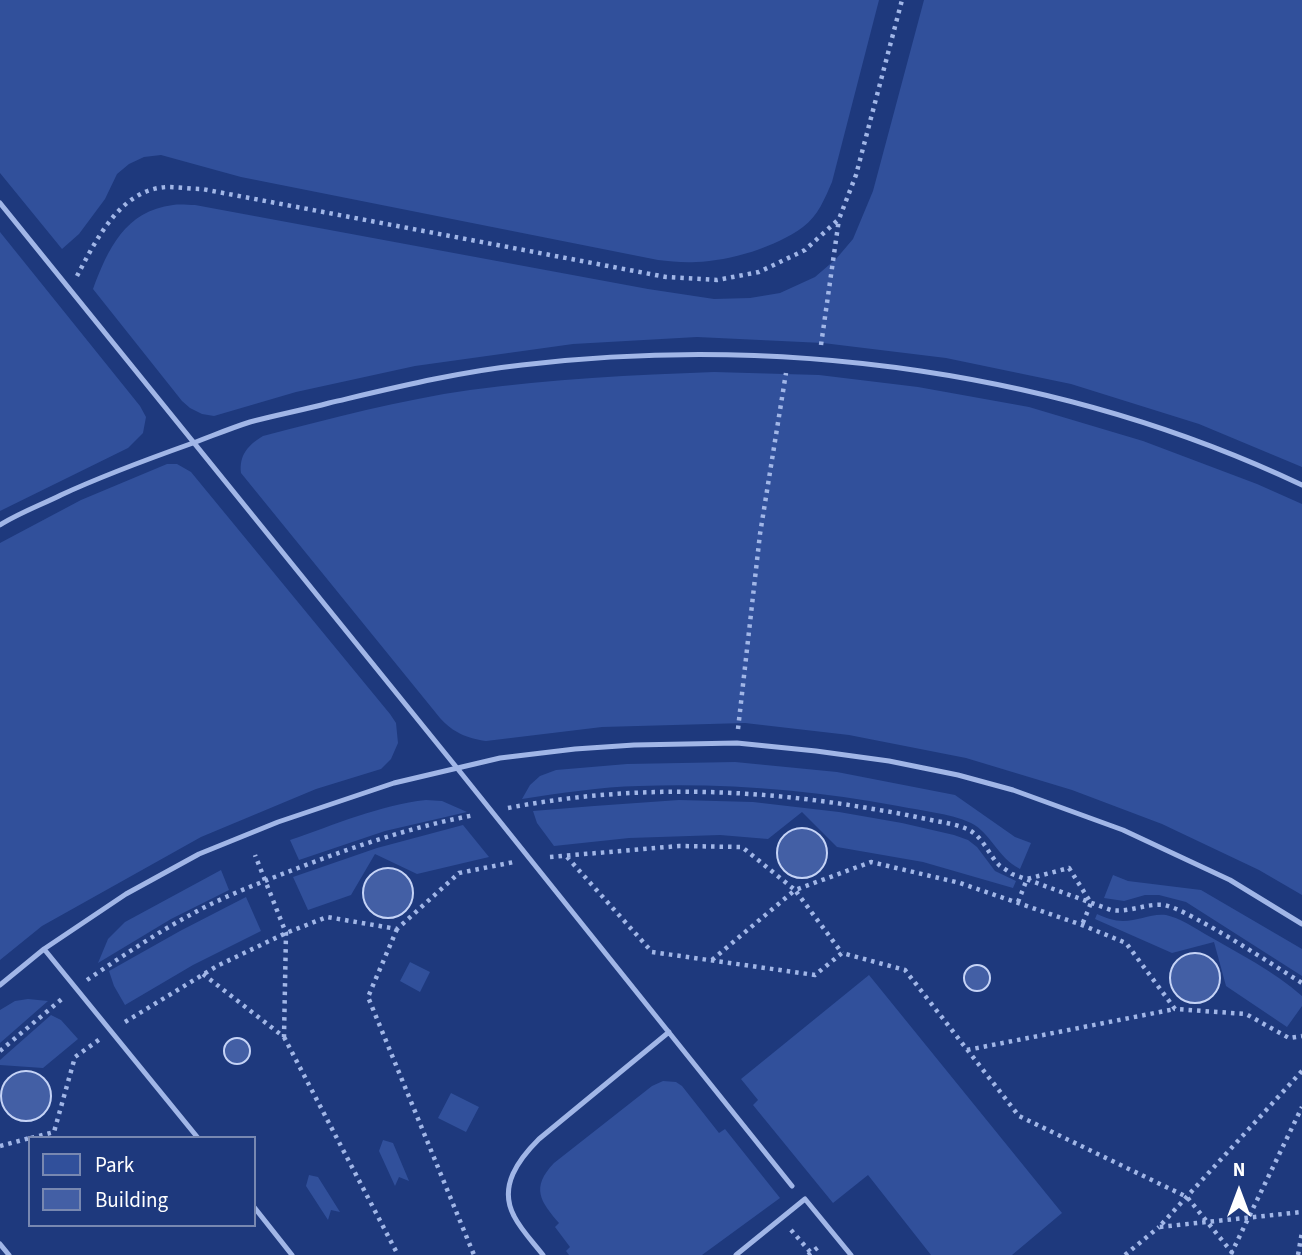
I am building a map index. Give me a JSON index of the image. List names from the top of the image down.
{
  "legend": ["Park", "Building"],
  "north": "top"
}
